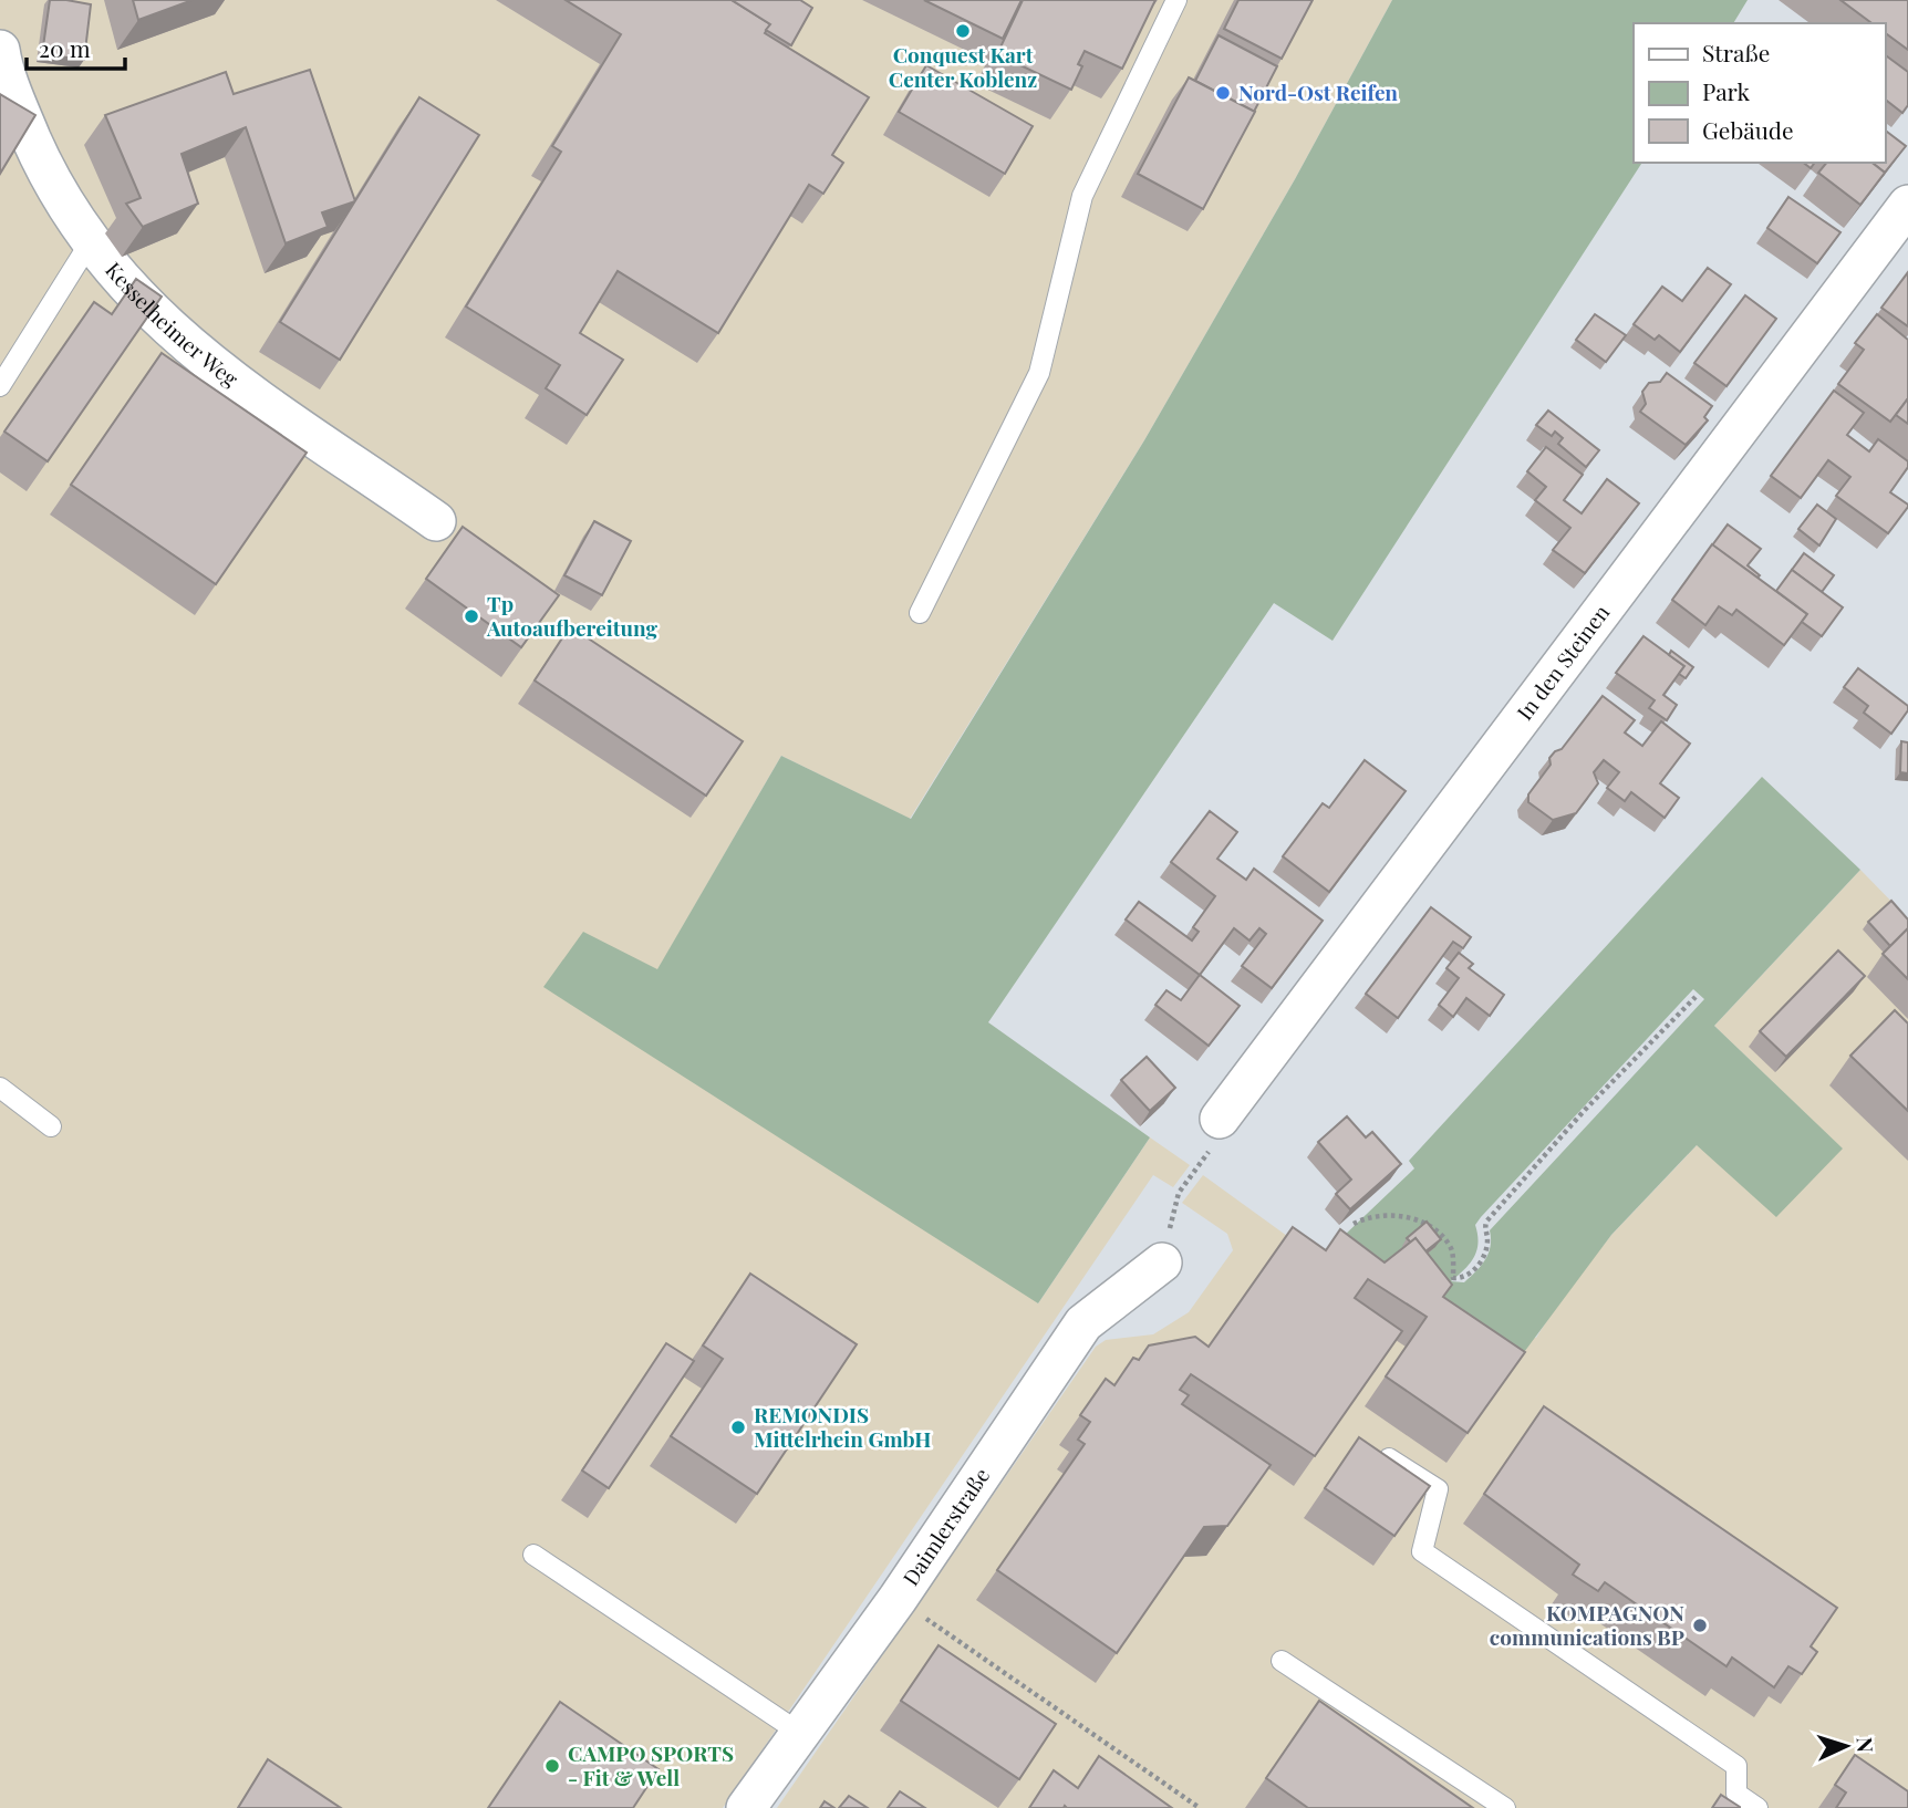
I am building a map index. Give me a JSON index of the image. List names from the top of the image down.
{
  "streets": {
    "street": ["Kesselheimer Weg", "In den Steinen", "Daimlerstraße"]
  },
  "places": [
    "Conquest Kart Center Koblenz",
    "Nord-Ost Reifen",
    "Tp Autoaufbereitung",
    "REMONDIS Mittelrhein GmbH",
    "KOMPAGNON communications BP",
    "CAMPO SPORTS - Fit & Well"
  ],
  "legend": ["Straße", "Park", "Gebäude"],
  "scale_bar": "20 m",
  "north": "right"
}
